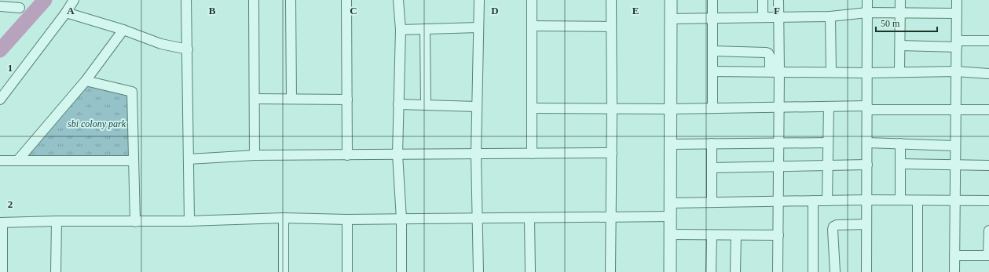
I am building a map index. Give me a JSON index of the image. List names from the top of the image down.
{
  "parks": ["sbi colony park"],
  "scale_bar": "50 m",
  "grid": {
    "columns": [
      "A",
      "B",
      "C",
      "D",
      "E",
      "F"
    ],
    "rows": ["1", "2"]
  }
}
